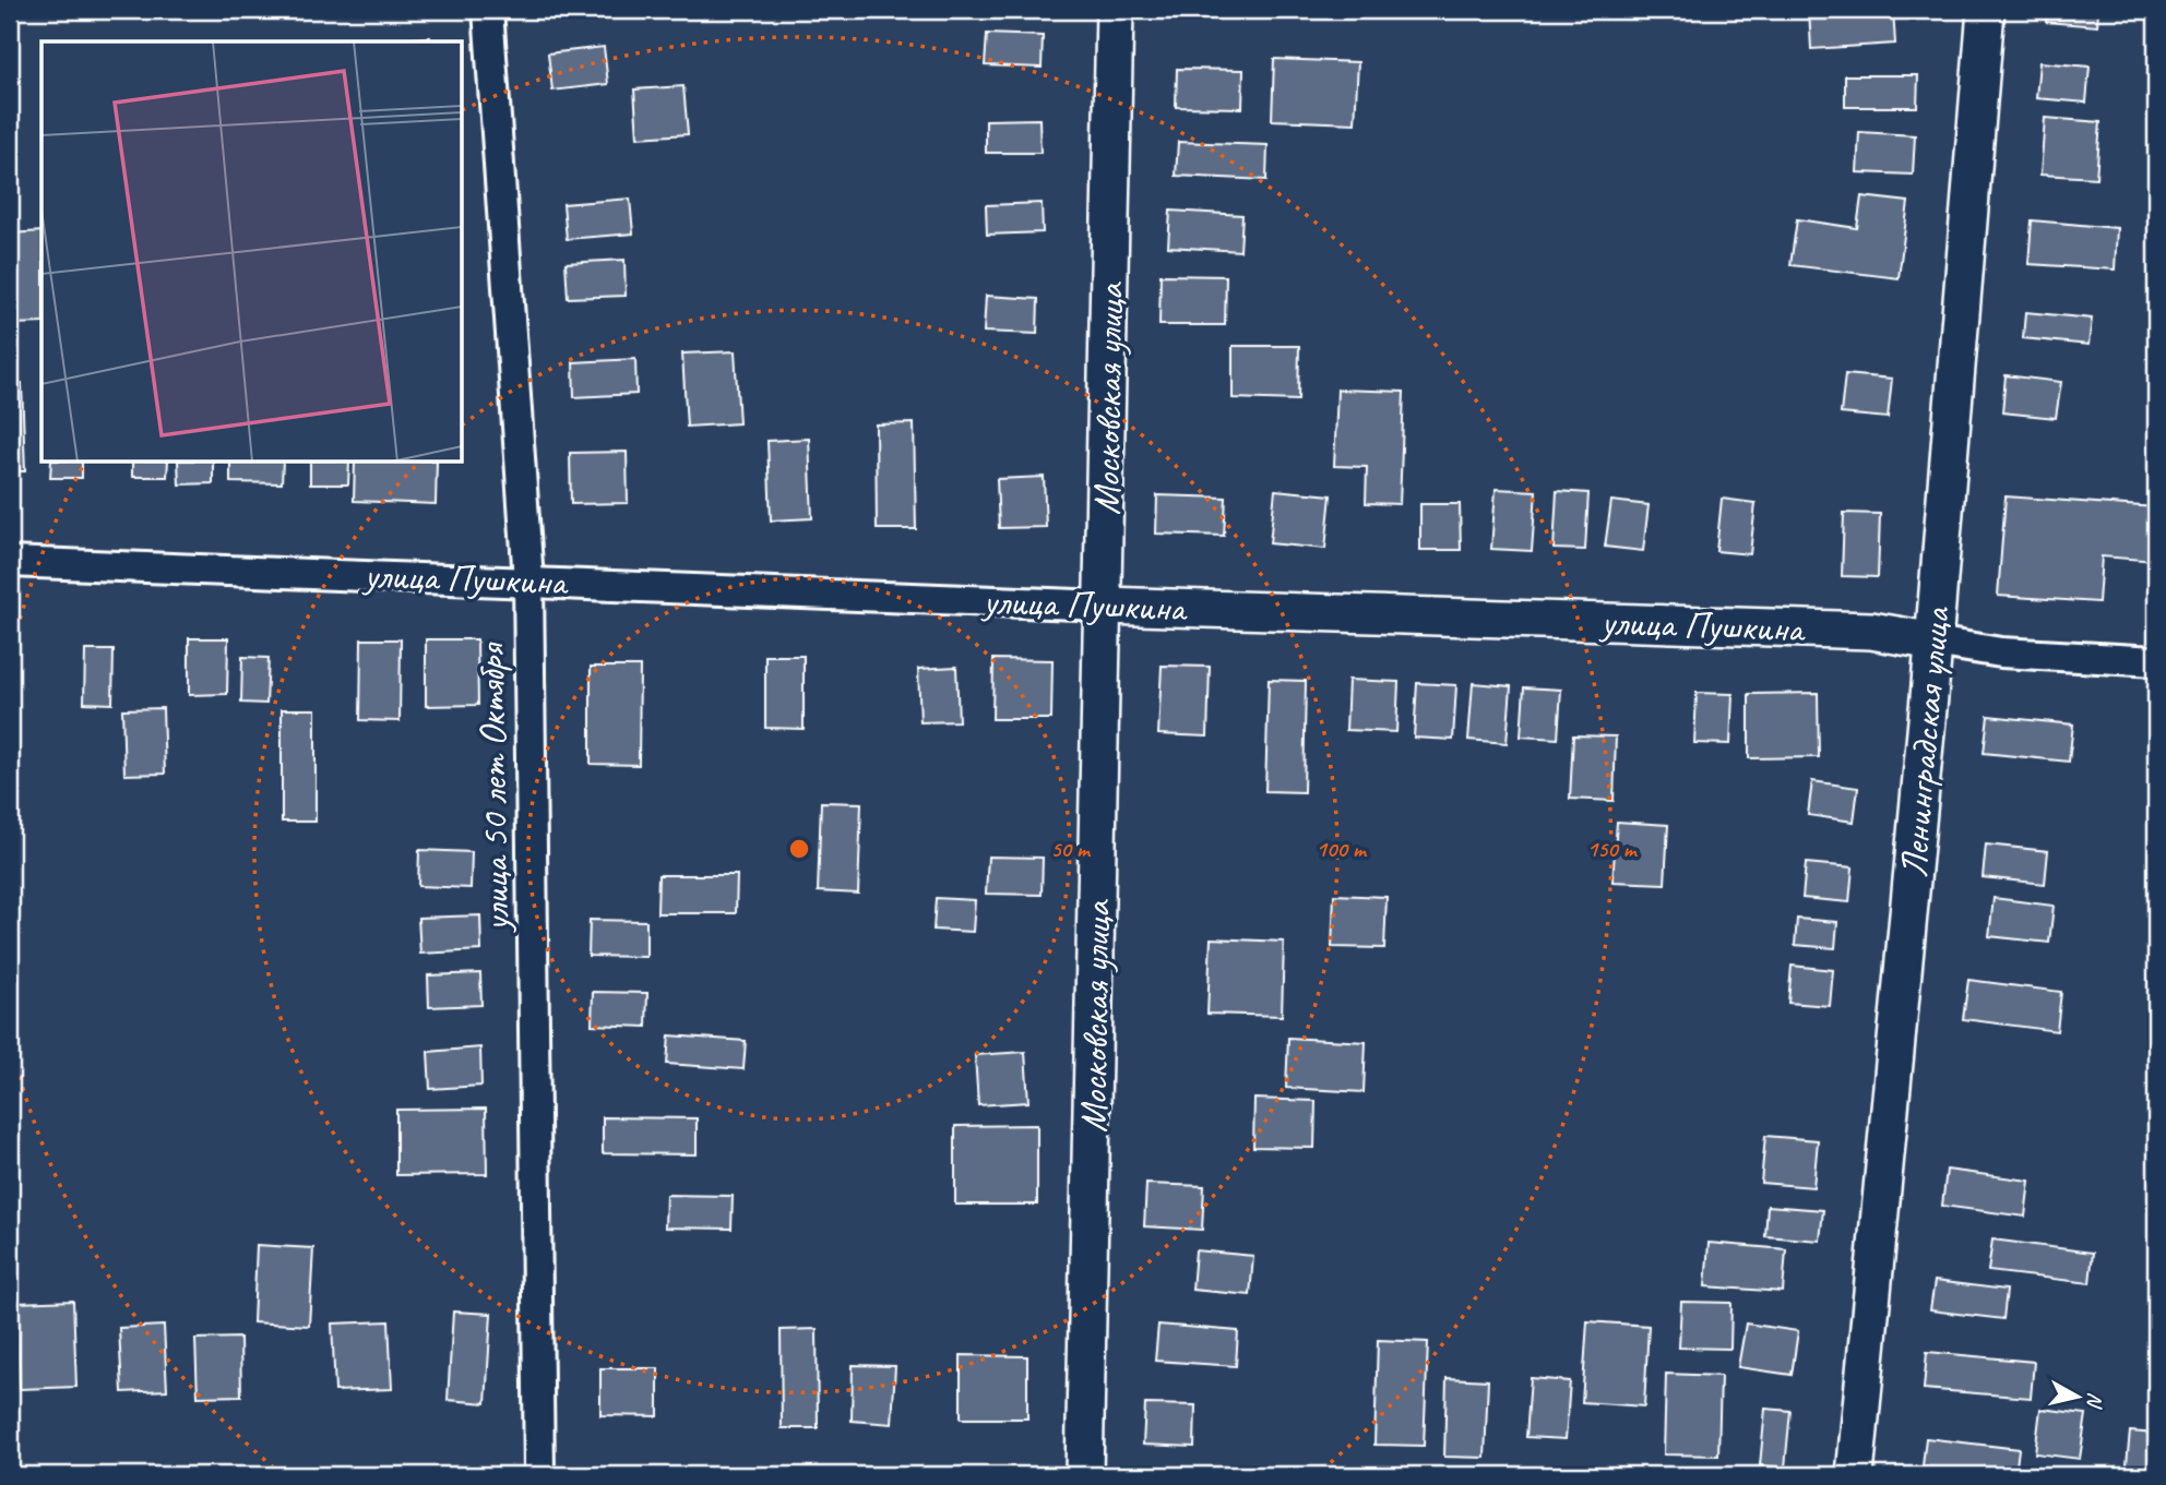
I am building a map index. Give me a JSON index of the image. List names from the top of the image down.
{
  "streets": {
    "street": [
      "Московская улица",
      "улица Пушкина",
      "Ленинградская улица",
      "улица 50 лет Октября"
    ]
  },
  "crossings": [
    ["Московская улица", "улица Пушкина"],
    ["улица Пушкина", "Ленинградская улица"],
    ["улица Пушкина", "улица 50 лет Октября"]
  ],
  "north": "right",
  "rings": ["50 m", "100 m", "150 m"]
}
